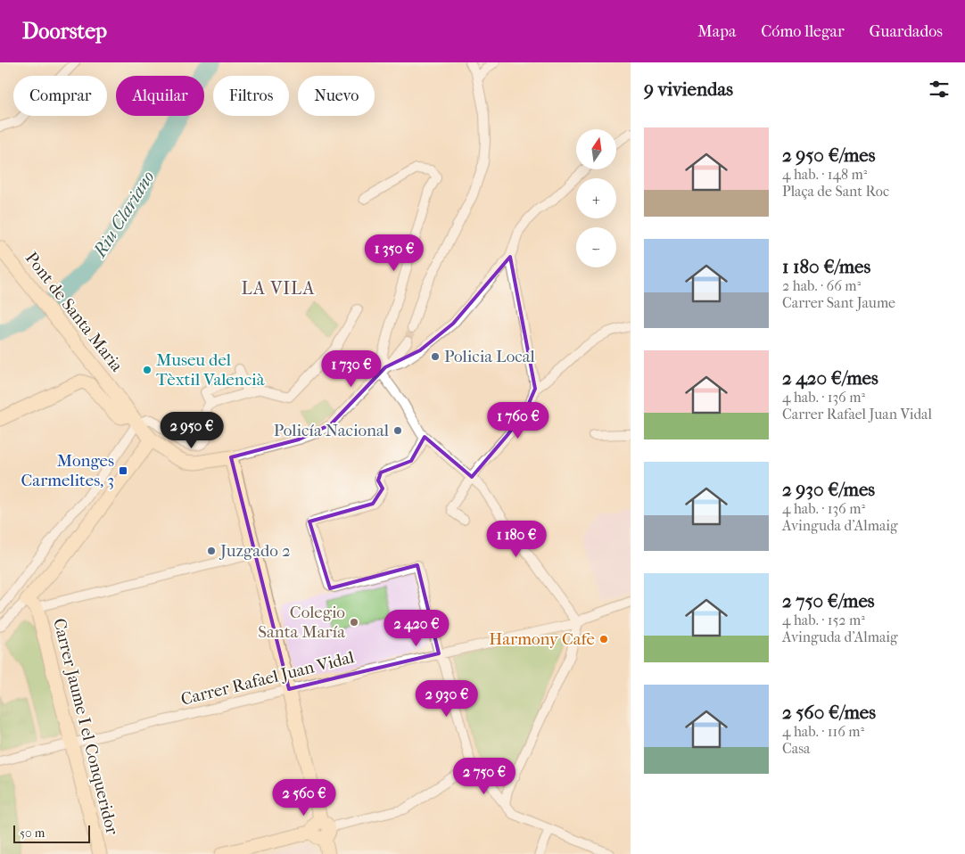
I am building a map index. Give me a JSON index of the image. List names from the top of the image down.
{
  "streets": {
    "street": ["Pont de Santa Maria", "Carrer Rafael Juan Vidal", "Carrer Jaume I el Conqueridor"]
  },
  "crossings": [
    ["Carrer Rafael Juan Vidal", "Carrer Jaume I el Conqueridor"]
  ],
  "districts": ["LA VILA"],
  "water": ["Riu Clariano"],
  "places": {
    "other": [
      "Policia Local",
      "Museu del Tèxtil Valencià",
      "Policía Nacional",
      "Juzgado 2",
      "Colegio Santa María",
      "Harmony Cafe"
    ],
    "transit": ["Monges Carmelites, 3"]
  },
  "scale_bar": "50 m",
  "north": "top",
  "page": {
    "header": "Doorstep",
    "nav": ["Mapa", "Cómo llegar", "Guardados"],
    "heading": "9 viviendas",
    "chip": [
      "Comprar",
      "Alquilar",
      "Filtros",
      "Nuevo"
    ],
    "list": [
      {
        "name": "2 950 €/mes",
        "note": "4 hab. · 148 m² · Plaça de Sant Roc"
      },
      {
        "name": "1 180 €/mes",
        "note": "2 hab. · 66 m² · Carrer Sant Jaume"
      },
      {
        "name": "2 420 €/mes",
        "note": "4 hab. · 136 m² · Carrer Rafael Juan Vidal"
      },
      {
        "name": "2 930 €/mes",
        "note": "4 hab. · 136 m² · Avinguda d'Almaig"
      },
      {
        "name": "2 750 €/mes",
        "note": "4 hab. · 152 m² · Avinguda d'Almaig"
      },
      {
        "name": "2 560 €/mes",
        "note": "4 hab. · 116 m² · Casa"
      }
    ],
    "map_buttons": ["+", "−"],
    "price": [
      "1 350 €",
      "1 730 €",
      "1 760 €",
      "2 950 €",
      "1 180 €",
      "2 420 €",
      "2 930 €",
      "2 750 €",
      "2 560 €"
    ],
    "scale": "50 m"
  }
}
